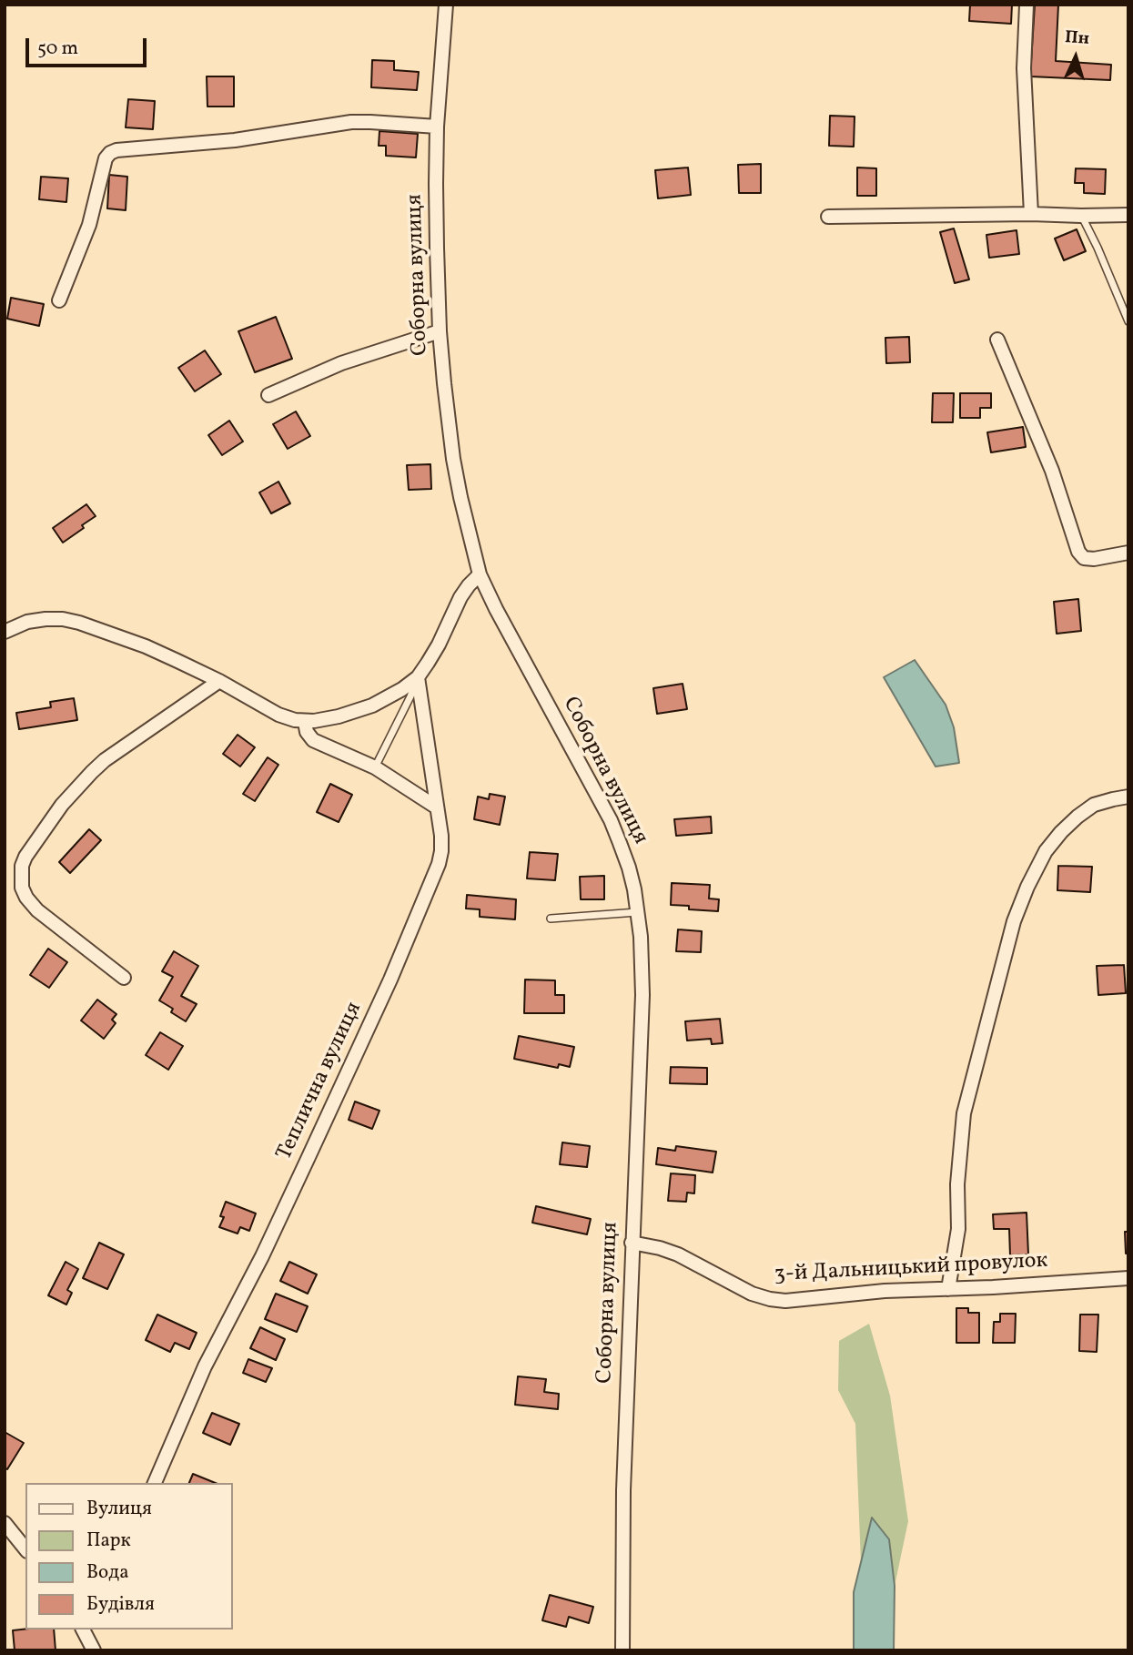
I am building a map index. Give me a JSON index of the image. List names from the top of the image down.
{
  "streets": {
    "street": ["Соборна вулиця", "Теплична вулиця", "3-й Дальницький провулок"]
  },
  "crossings": [
    ["Соборна вулиця", "3-й Дальницький провулок"]
  ],
  "legend": [
    "Вулиця",
    "Парк",
    "Вода",
    "Будівля"
  ],
  "scale_bar": "50 m",
  "north": "top"
}
